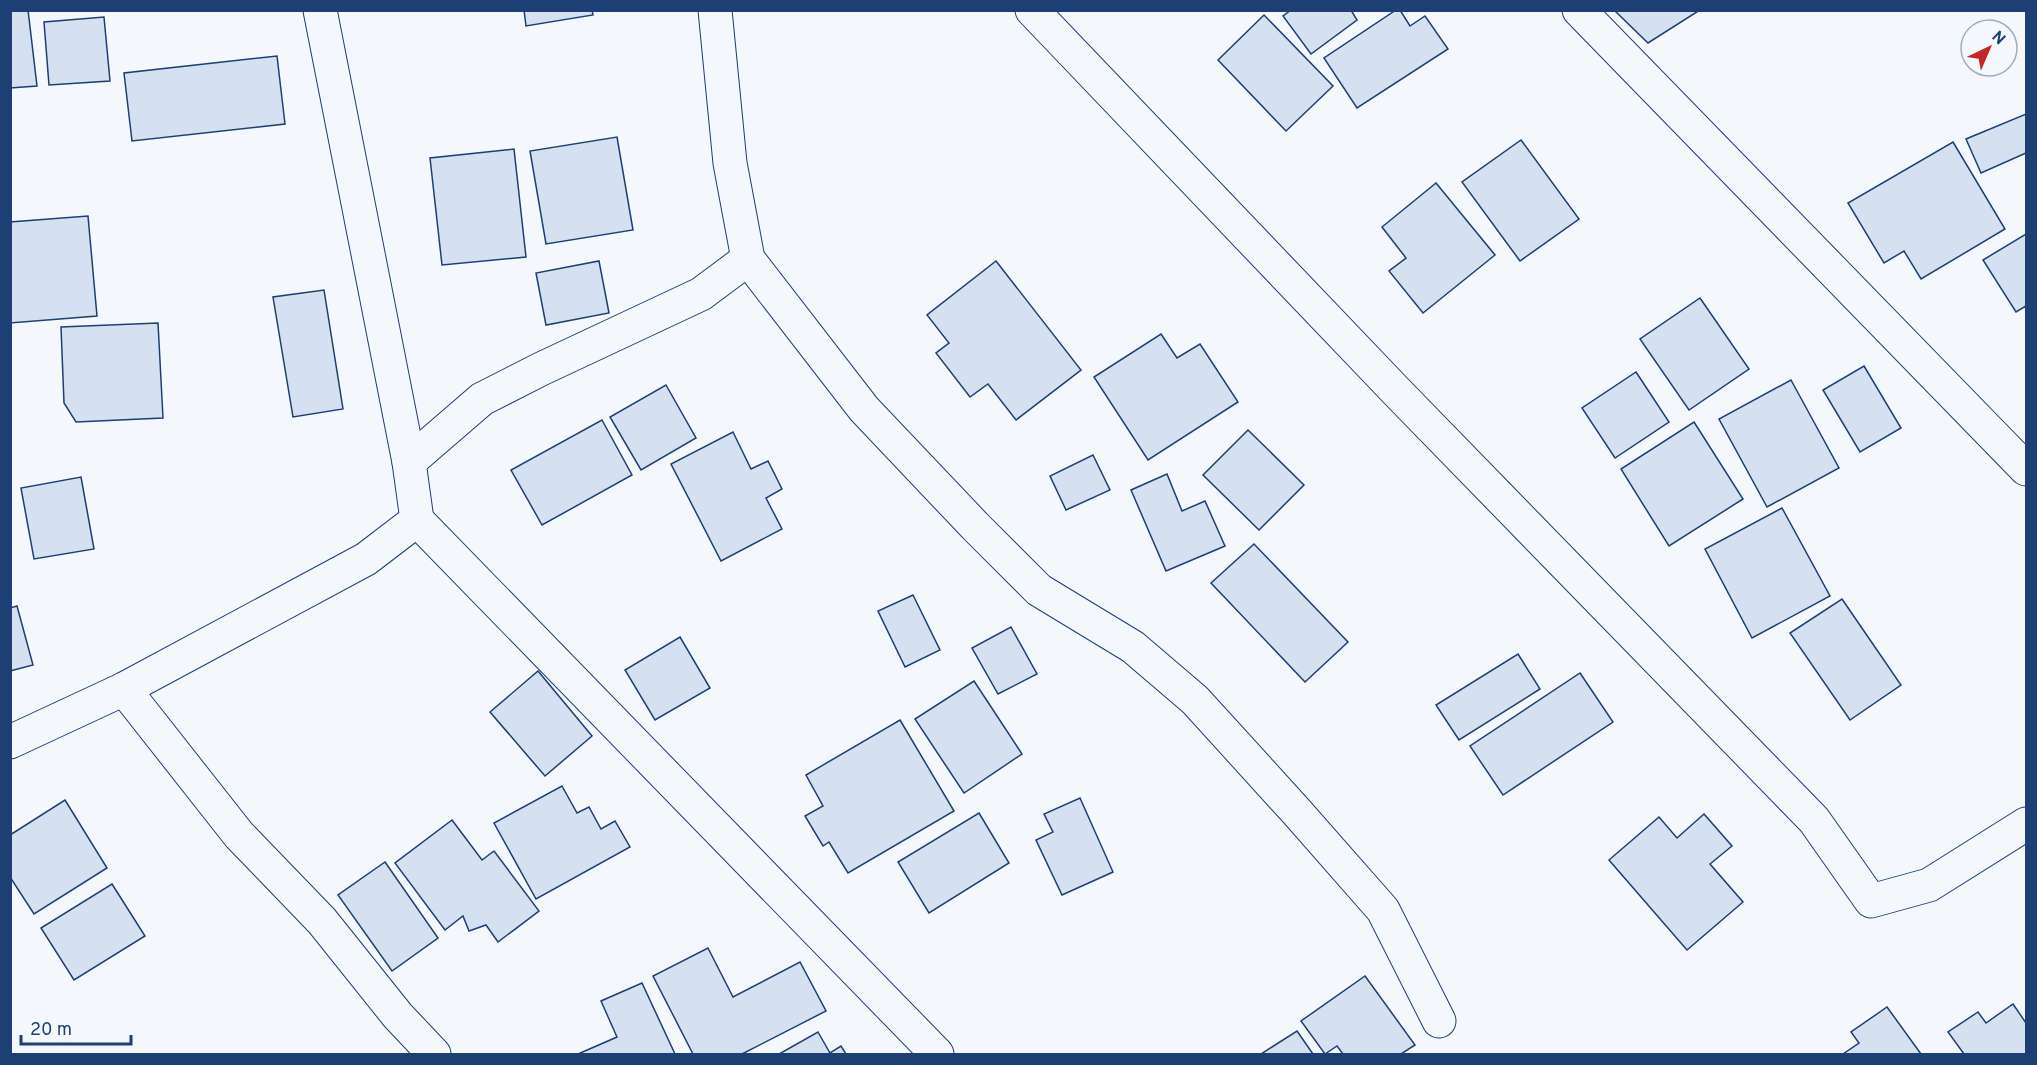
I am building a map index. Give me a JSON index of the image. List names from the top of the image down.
{
  "scale_bar": "20 m",
  "north": "top right"
}
